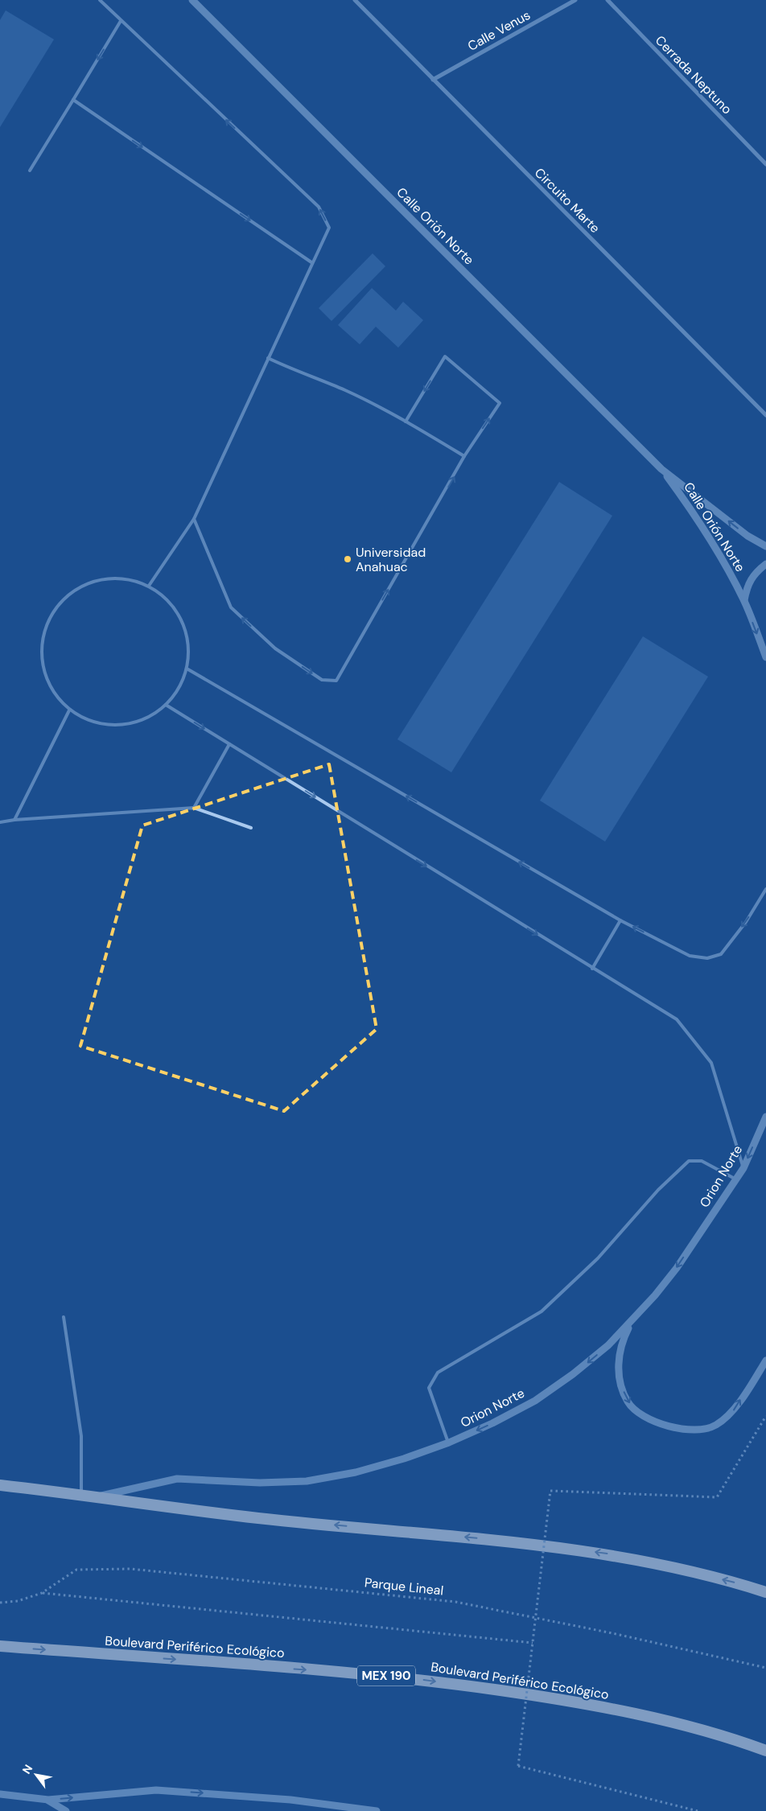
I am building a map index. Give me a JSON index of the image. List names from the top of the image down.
{
  "streets": {
    "highway": ["Boulevard Periférico Ecológico", "MEX 190"],
    "street": [
      "Calle Venus",
      "Cerrada Neptuno",
      "Circuito Marte",
      "Calle Orión Norte",
      "Orion Norte"
    ],
    "path": ["Parque Lineal"]
  },
  "crossings": [
    ["Calle Venus", "Circuito Marte"]
  ],
  "one_way": ["Orion Norte", "Boulevard Periférico Ecológico"],
  "places": ["Universidad Anahuac"],
  "north": "top left"
}
